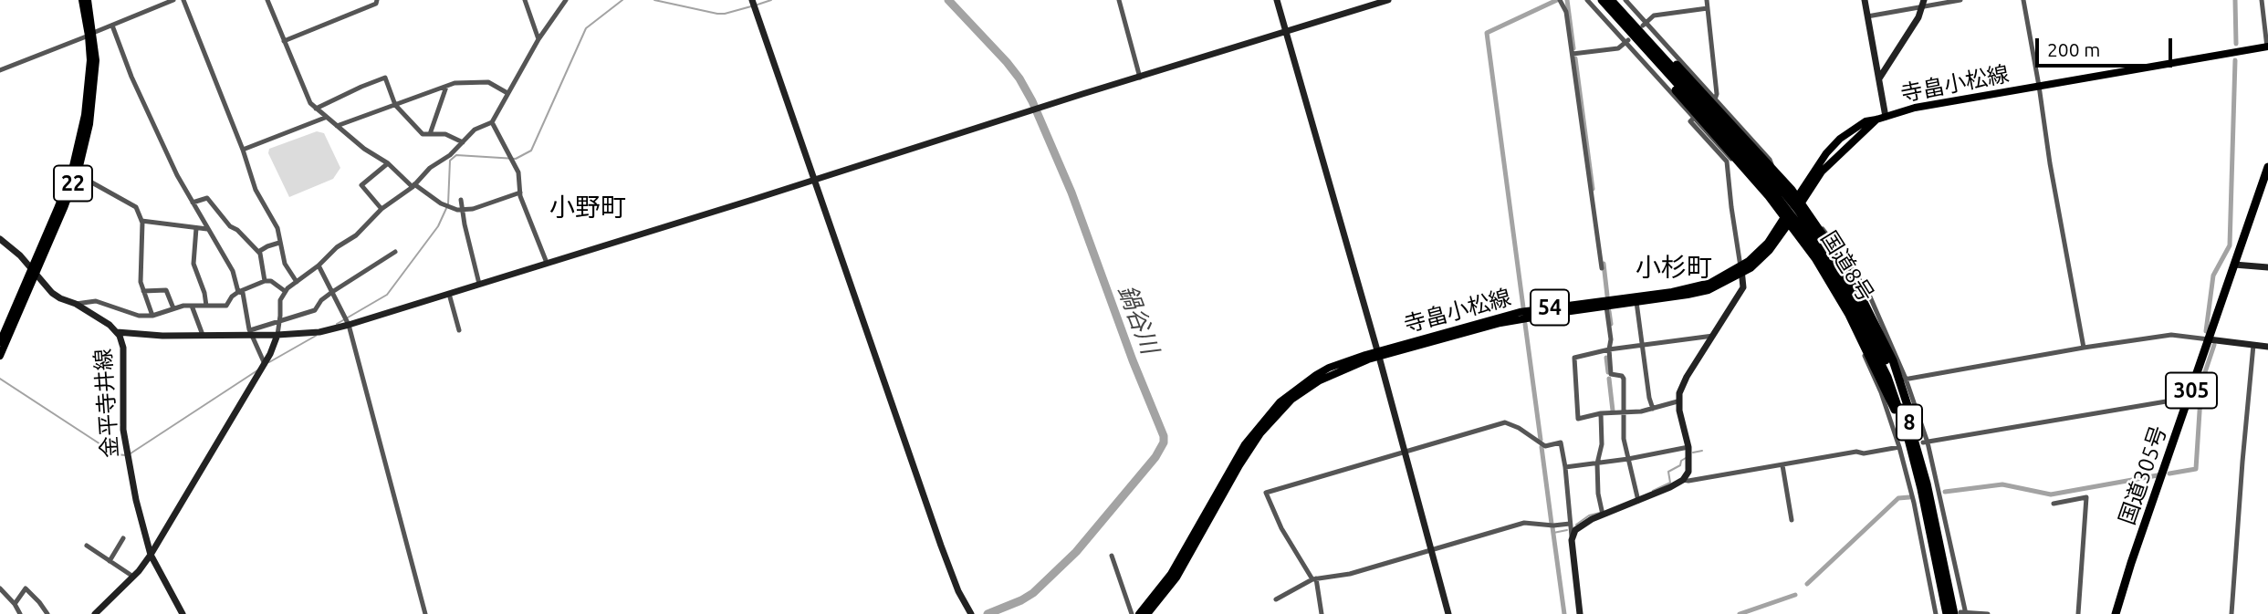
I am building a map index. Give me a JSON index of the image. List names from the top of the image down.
{
  "streets": {
    "highway": [
      "国道8号",
      "305",
      "8",
      "国道305号"
    ],
    "main road": ["寺畠小松線", "22", "54"],
    "street": ["金平寺井線"]
  },
  "crossings": [
    ["寺畠小松線", "8"],
    ["22", "金平寺井線"],
    ["国道8号", "8"]
  ],
  "districts": ["小野町", "小杉町"],
  "water": ["鍋谷川"],
  "scale_bar": "200 m"
}
